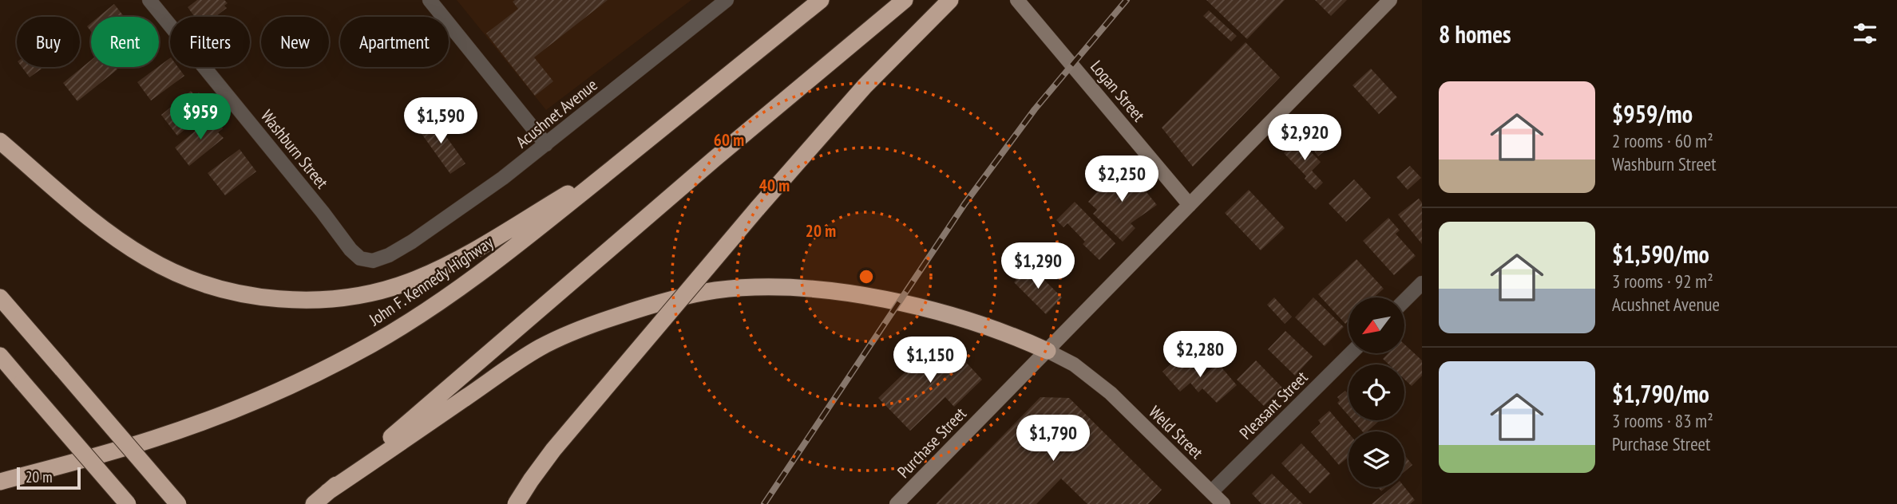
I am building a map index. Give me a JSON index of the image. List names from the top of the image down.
{
  "streets": {
    "highway": ["John F. Kennedy Highway"],
    "main road": ["Logan Street", "Weld Street", "Purchase Street"],
    "street": ["Acushnet Avenue", "Washburn Street", "Pleasant Street"]
  },
  "crossings": [
    ["Logan Street", "Purchase Street"],
    ["Acushnet Avenue", "Washburn Street"],
    ["Pleasant Street", "Weld Street"],
    ["Weld Street", "Purchase Street"]
  ],
  "scale_bar": "20 m",
  "north": "bottom left",
  "page": {
    "heading": "8 homes",
    "chip": [
      "Buy",
      "Rent",
      "Filters",
      "New",
      "Apartment"
    ],
    "list": [
      {
        "name": "$959/mo",
        "note": "2 rooms · 60 m² · Washburn Street"
      },
      {
        "name": "$1,590/mo",
        "note": "3 rooms · 92 m² · Acushnet Avenue"
      },
      {
        "name": "$1,790/mo",
        "note": "3 rooms · 83 m² · Purchase Street"
      }
    ],
    "price": [
      "$959",
      "$1,590",
      "$2,920",
      "$2,250",
      "$1,290",
      "$2,280",
      "$1,150",
      "$1,790"
    ],
    "scale": "20 m"
  },
  "rings": ["60 m", "40 m", "20 m"]
}
